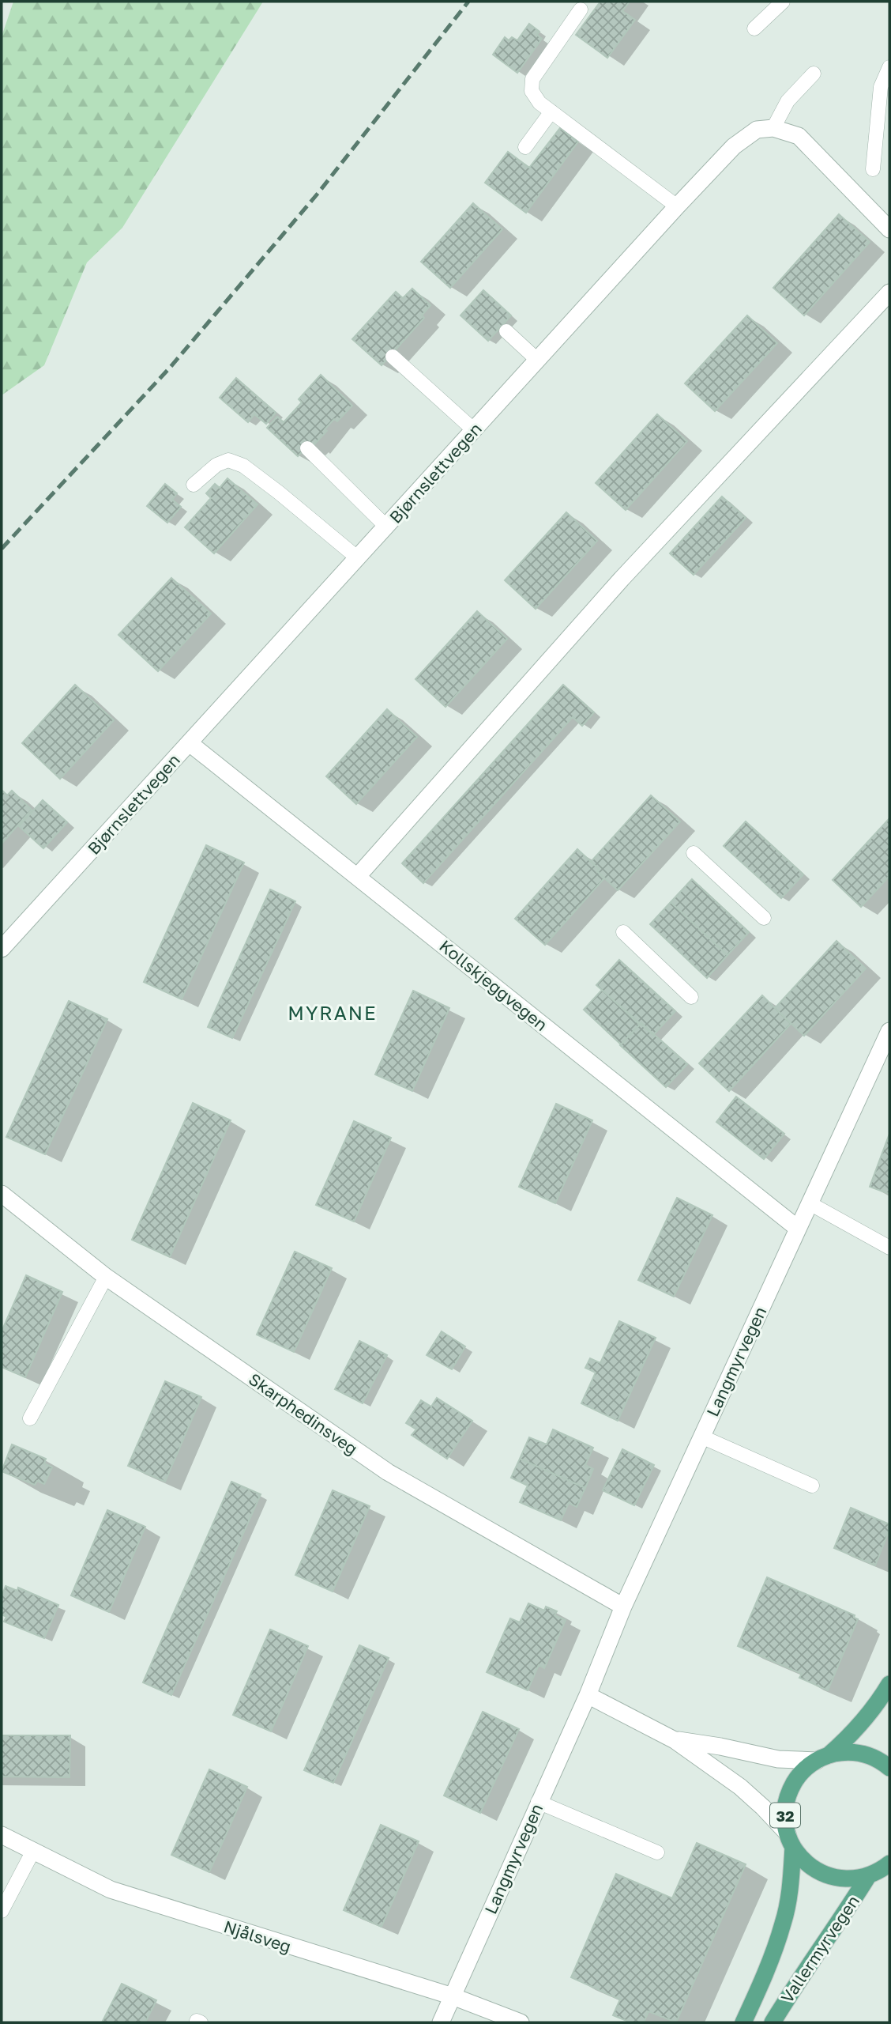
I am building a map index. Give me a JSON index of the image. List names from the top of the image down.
{
  "streets": {
    "main road": ["32", "Vallermyrvegen"],
    "street": [
      "Bjørnslettvegen",
      "Kollskjeggvegen",
      "Langmyrvegen",
      "Skarphedinsveg",
      "Njålsveg"
    ]
  },
  "crossings": [
    ["Bjørnslettvegen", "Kollskjeggvegen"],
    ["Kollskjeggvegen", "Langmyrvegen"],
    ["Langmyrvegen", "Skarphedinsveg"],
    ["Langmyrvegen", "Njålsveg"],
    ["32", "Vallermyrvegen"]
  ],
  "districts": ["MYRANE"]
}
